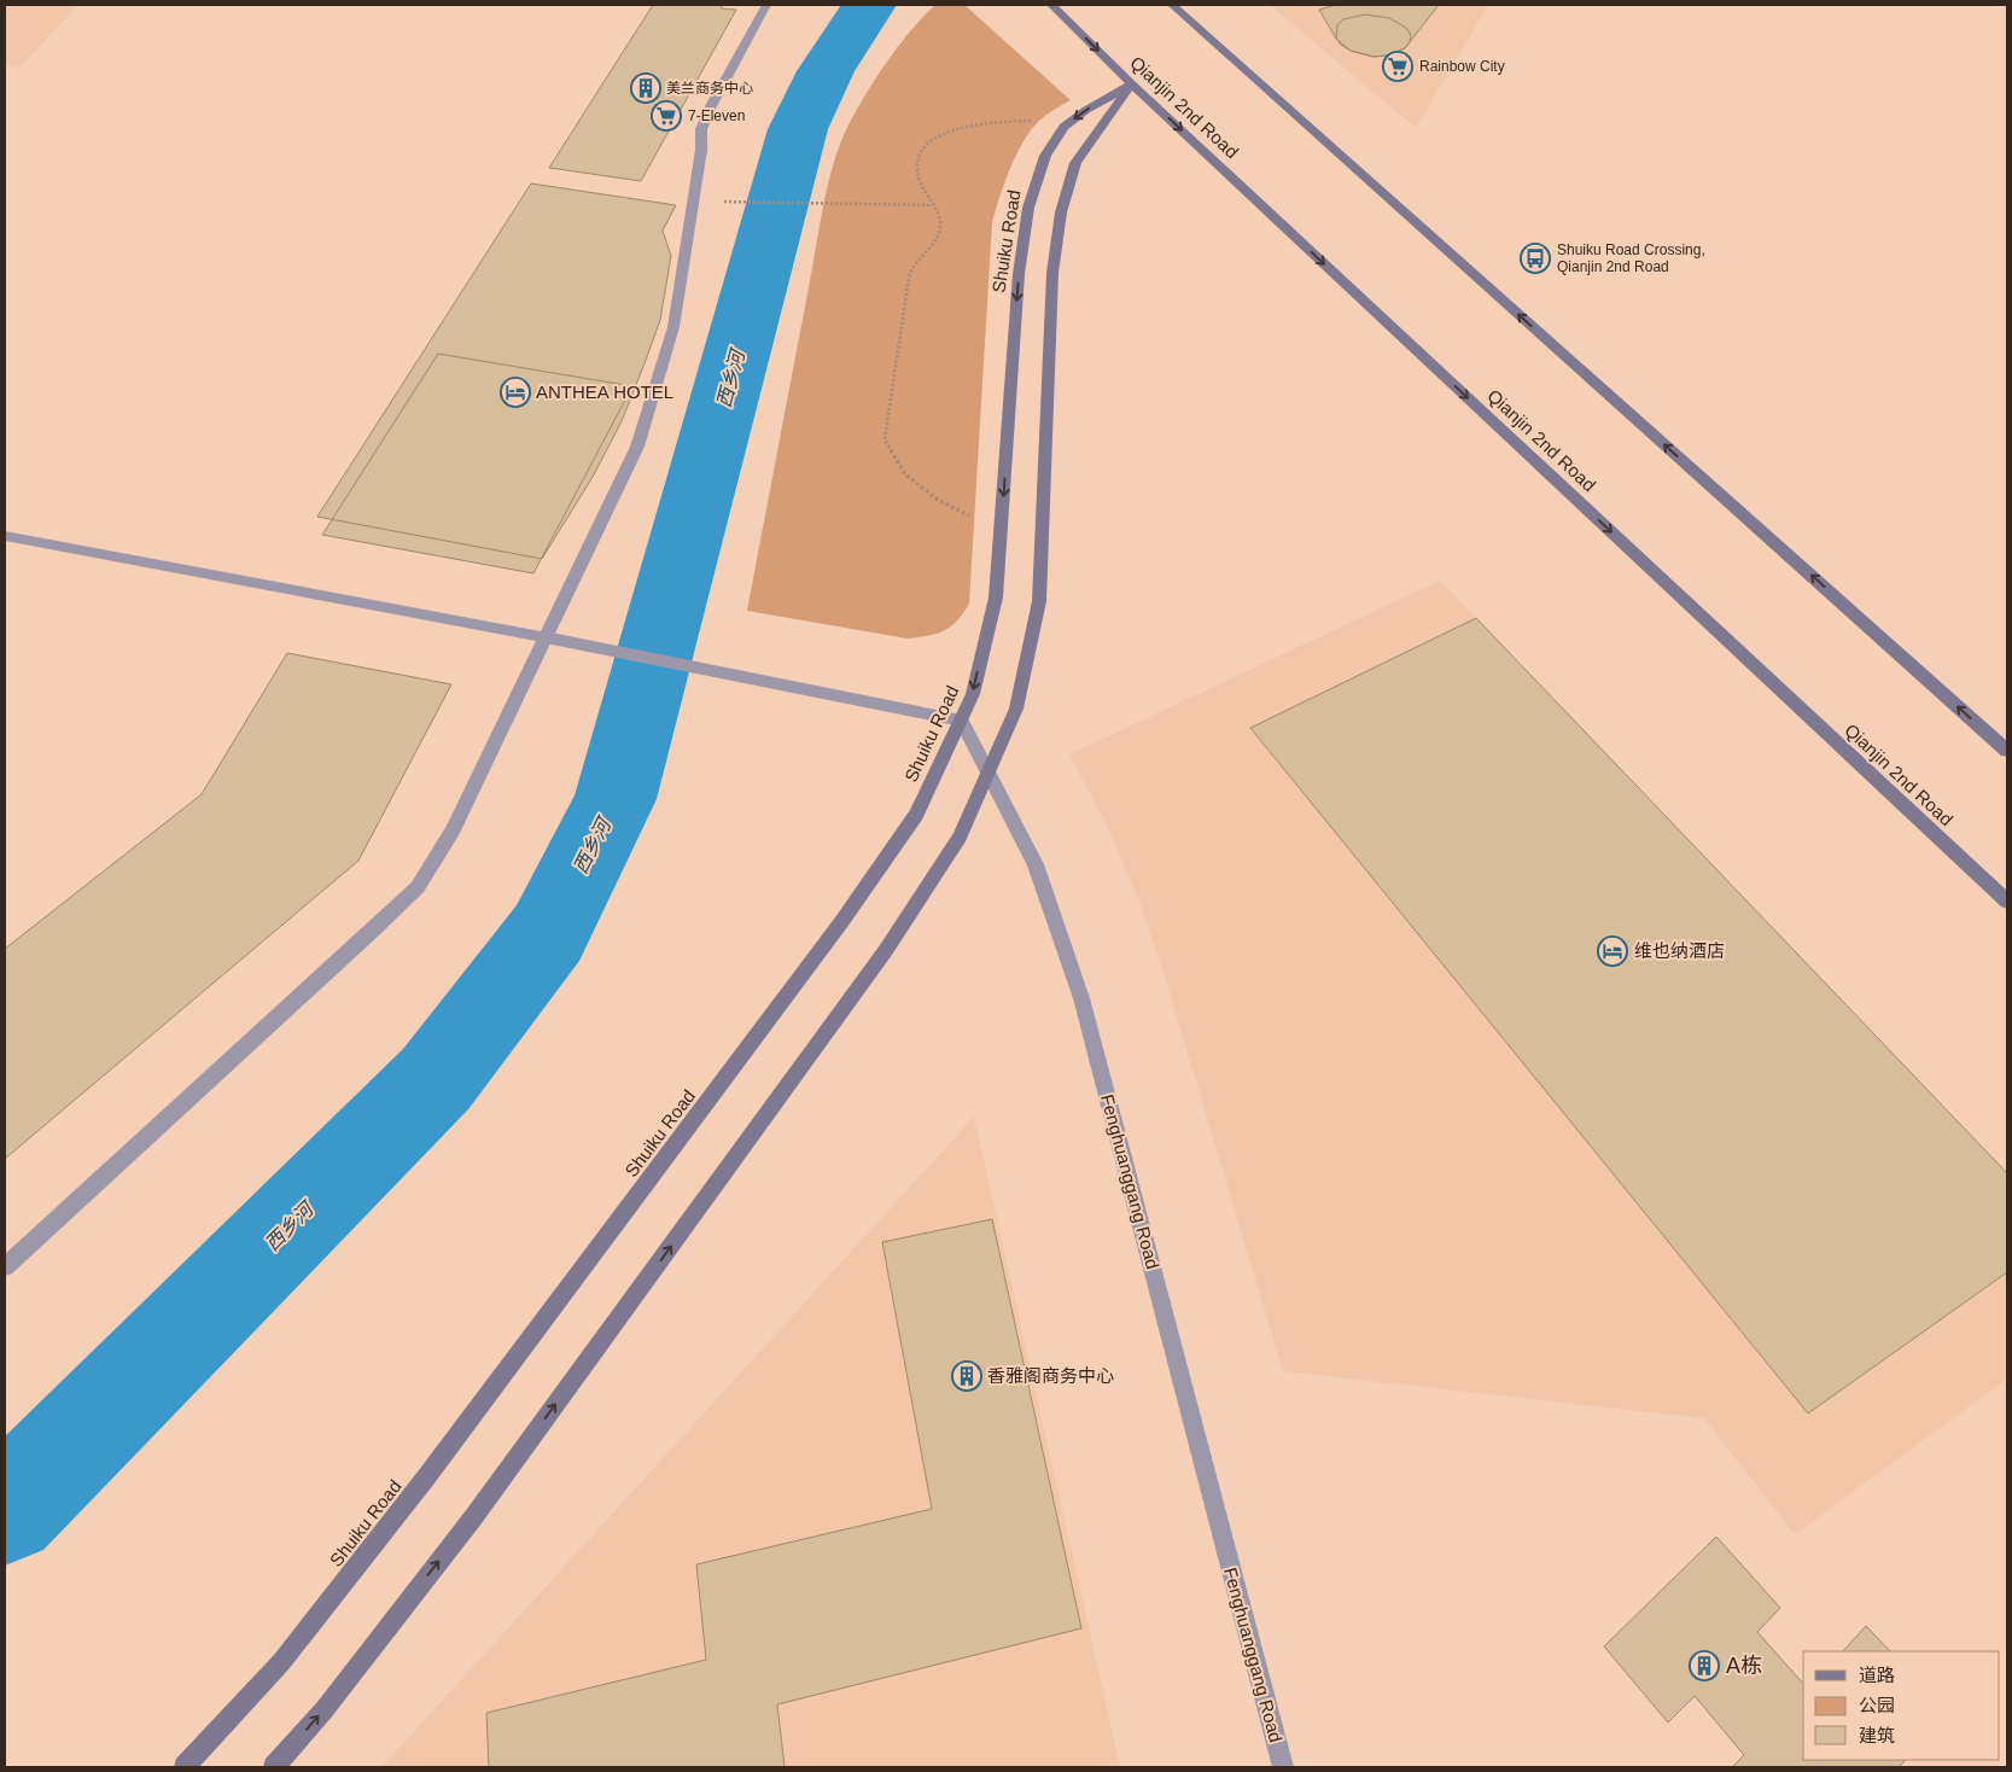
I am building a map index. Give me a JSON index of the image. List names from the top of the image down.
{
  "streets": {
    "main road": ["Qianjin 2nd Road", "Shuiku Road"],
    "street": ["Fenghuanggang Road"]
  },
  "crossings": [
    ["Qianjin 2nd Road", "Shuiku Road"],
    ["Shuiku Road", "Fenghuanggang Road"]
  ],
  "water": ["西乡河"],
  "places": {
    "supermarket": ["Rainbow City", "7-Eleven"],
    "building": ["美兰商务中心", "香雅阁商务中心", "A栋"],
    "bus stop": ["Shuiku Road Crossing, Qianjin 2nd Road"],
    "hotel": ["ANTHEA HOTEL", "维也纳酒店"]
  },
  "legend": ["道路", "公园", "建筑"]
}
